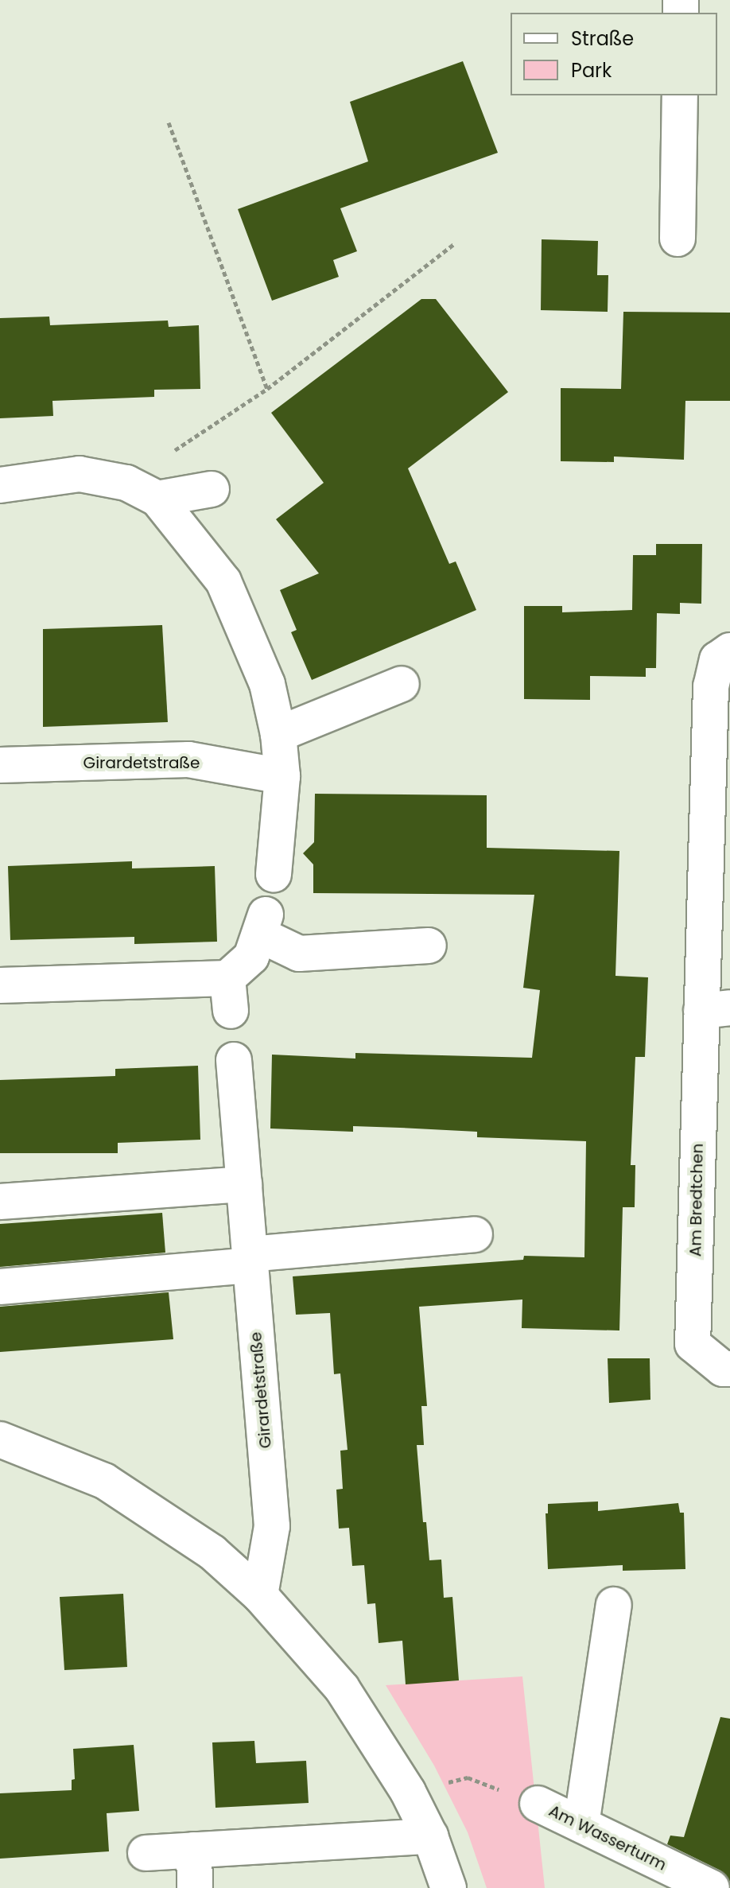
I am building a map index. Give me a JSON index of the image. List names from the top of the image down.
{
  "streets": {
    "street": ["Girardetstraße", "Am Bredtchen", "Am Wasserturm"]
  },
  "legend": ["Straße", "Park"]
}
